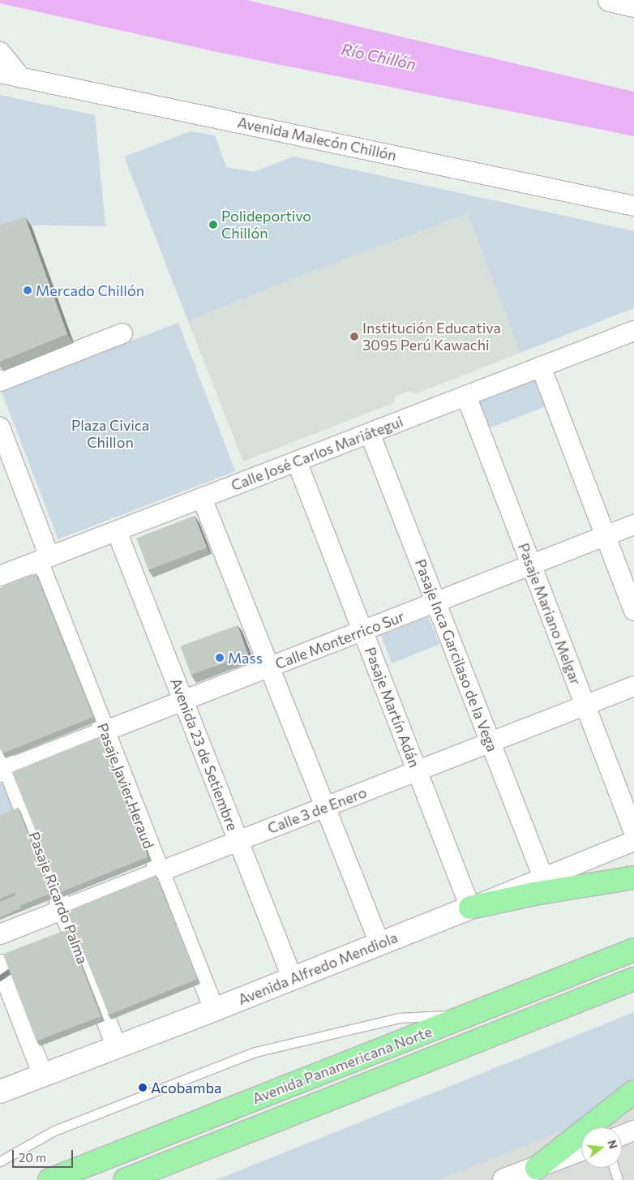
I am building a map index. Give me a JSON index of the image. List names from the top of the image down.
{
  "streets": {
    "highway": ["Avenida Panamericana Norte"],
    "street": [
      "Avenida Malecón Chillón",
      "Calle José Carlos Mariátegui",
      "Pasaje Mariano Melgar",
      "Calle Monterrico Sur",
      "Pasaje Inca Garcilaso de la Vega",
      "Pasaje Martín Adán",
      "Avenida 23 de Setiembre",
      "Pasaje Javier Heraud",
      "Calle 3 de Enero",
      "Pasaje Ricardo Palma",
      "Avenida Alfredo Mendiola"
    ]
  },
  "crossings": [
    ["Calle José Carlos Mariátegui", "Pasaje Mariano Melgar"],
    ["Calle José Carlos Mariátegui", "Pasaje Inca Garcilaso de la Vega"],
    ["Calle José Carlos Mariátegui", "Pasaje Martín Adán"],
    ["Calle José Carlos Mariátegui", "Avenida 23 de Setiembre"],
    ["Calle José Carlos Mariátegui", "Pasaje Javier Heraud"],
    ["Pasaje Mariano Melgar", "Calle Monterrico Sur"],
    ["Pasaje Mariano Melgar", "Calle 3 de Enero"],
    ["Calle Monterrico Sur", "Pasaje Inca Garcilaso de la Vega"],
    ["Calle Monterrico Sur", "Pasaje Martín Adán"],
    ["Calle Monterrico Sur", "Avenida 23 de Setiembre"],
    ["Calle Monterrico Sur", "Pasaje Javier Heraud"],
    ["Calle Monterrico Sur", "Pasaje Ricardo Palma"],
    ["Pasaje Inca Garcilaso de la Vega", "Calle 3 de Enero"],
    ["Pasaje Inca Garcilaso de la Vega", "Avenida Alfredo Mendiola"],
    ["Pasaje Martín Adán", "Calle 3 de Enero"],
    ["Pasaje Martín Adán", "Avenida Alfredo Mendiola"],
    ["Avenida 23 de Setiembre", "Calle 3 de Enero"],
    ["Avenida 23 de Setiembre", "Avenida Alfredo Mendiola"],
    ["Pasaje Javier Heraud", "Calle 3 de Enero"],
    ["Pasaje Javier Heraud", "Avenida Alfredo Mendiola"],
    ["Calle 3 de Enero", "Pasaje Ricardo Palma"],
    ["Pasaje Ricardo Palma", "Avenida Alfredo Mendiola"]
  ],
  "water": ["Río Chillón"],
  "parks": ["Plaza Civica Chillon"],
  "places": [
    "Polideportivo Chillón",
    "Mercado Chillón",
    "Institución Educativa 3095 Perú Kawachi",
    "Mass",
    "Acobamba"
  ],
  "scale_bar": "20 m",
  "north": "right"
}
